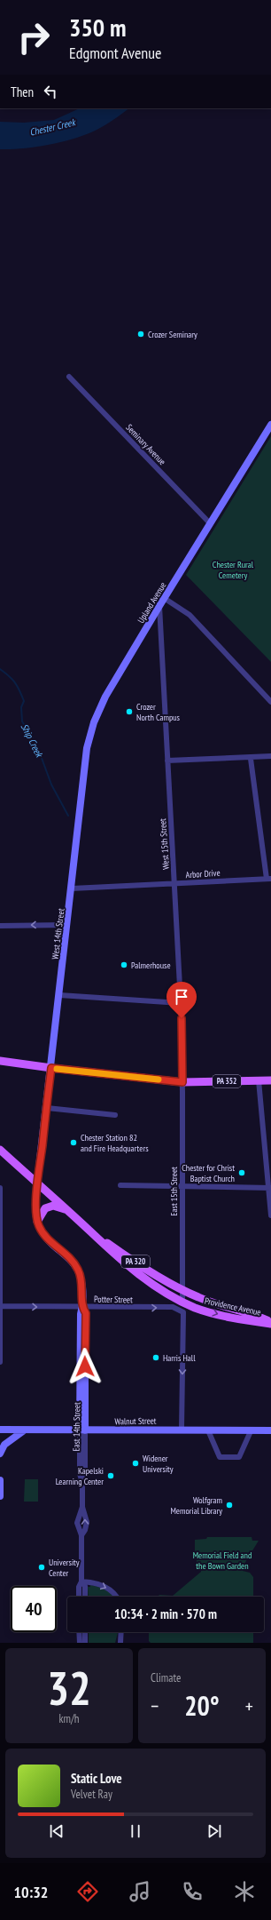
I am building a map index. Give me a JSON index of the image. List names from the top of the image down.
{
  "streets": {
    "main road": [
      "Upland Avenue",
      "West 14th Street",
      "PA 352",
      "PA 320",
      "Providence Avenue",
      "Walnut Street",
      "East 14th Street"
    ],
    "street": [
      "Seminary Avenue",
      "West 15th Street",
      "Arbor Drive",
      "East 15th Street",
      "Potter Street"
    ]
  },
  "crossings": [
    ["Seminary Avenue", "Upland Avenue"],
    ["Upland Avenue", "West 15th Street"],
    ["Upland Avenue", "West 14th Street"],
    ["West 15th Street", "Arbor Drive"],
    ["West 15th Street", "PA 352"],
    ["West 15th Street", "East 15th Street"],
    ["Arbor Drive", "West 14th Street"],
    ["West 14th Street", "PA 352"],
    ["West 14th Street", "East 14th Street"],
    ["PA 352", "East 15th Street"],
    ["PA 352", "East 14th Street"],
    ["East 15th Street", "Providence Avenue"],
    ["Potter Street", "Walnut Street"],
    ["Potter Street", "East 14th Street"],
    ["Providence Avenue", "East 14th Street"],
    ["Walnut Street", "East 14th Street"]
  ],
  "water": ["Chester Creek", "Ship Creek"],
  "parks": ["Chester Rural Cemetery", "Memorial Field and the Bown Garden"],
  "places": [
    "Crozer Seminary",
    "Crozer North Campus",
    "Palmerhouse",
    "Chester Station 82 and Fire Headquarters",
    "Chester for Christ Baptist Church",
    "Harris Hall",
    "Widener University",
    "Kapelski Learning Center",
    "Wolfgram Memorial Library",
    "University Center"
  ],
  "page": {
    "turn": ["350 m", "Edgmont Avenue"],
    "then": "Then",
    "limit": "40",
    "trip": "10:34 · 2 min · 570 m",
    "tile": [
      ["32", "km/h"],
      "Climate"
    ],
    "heat": ["−", "20°", "+"],
    "song": ["Static Love", "Velvet Ray"],
    "tabs": "10:32"
  }
}
